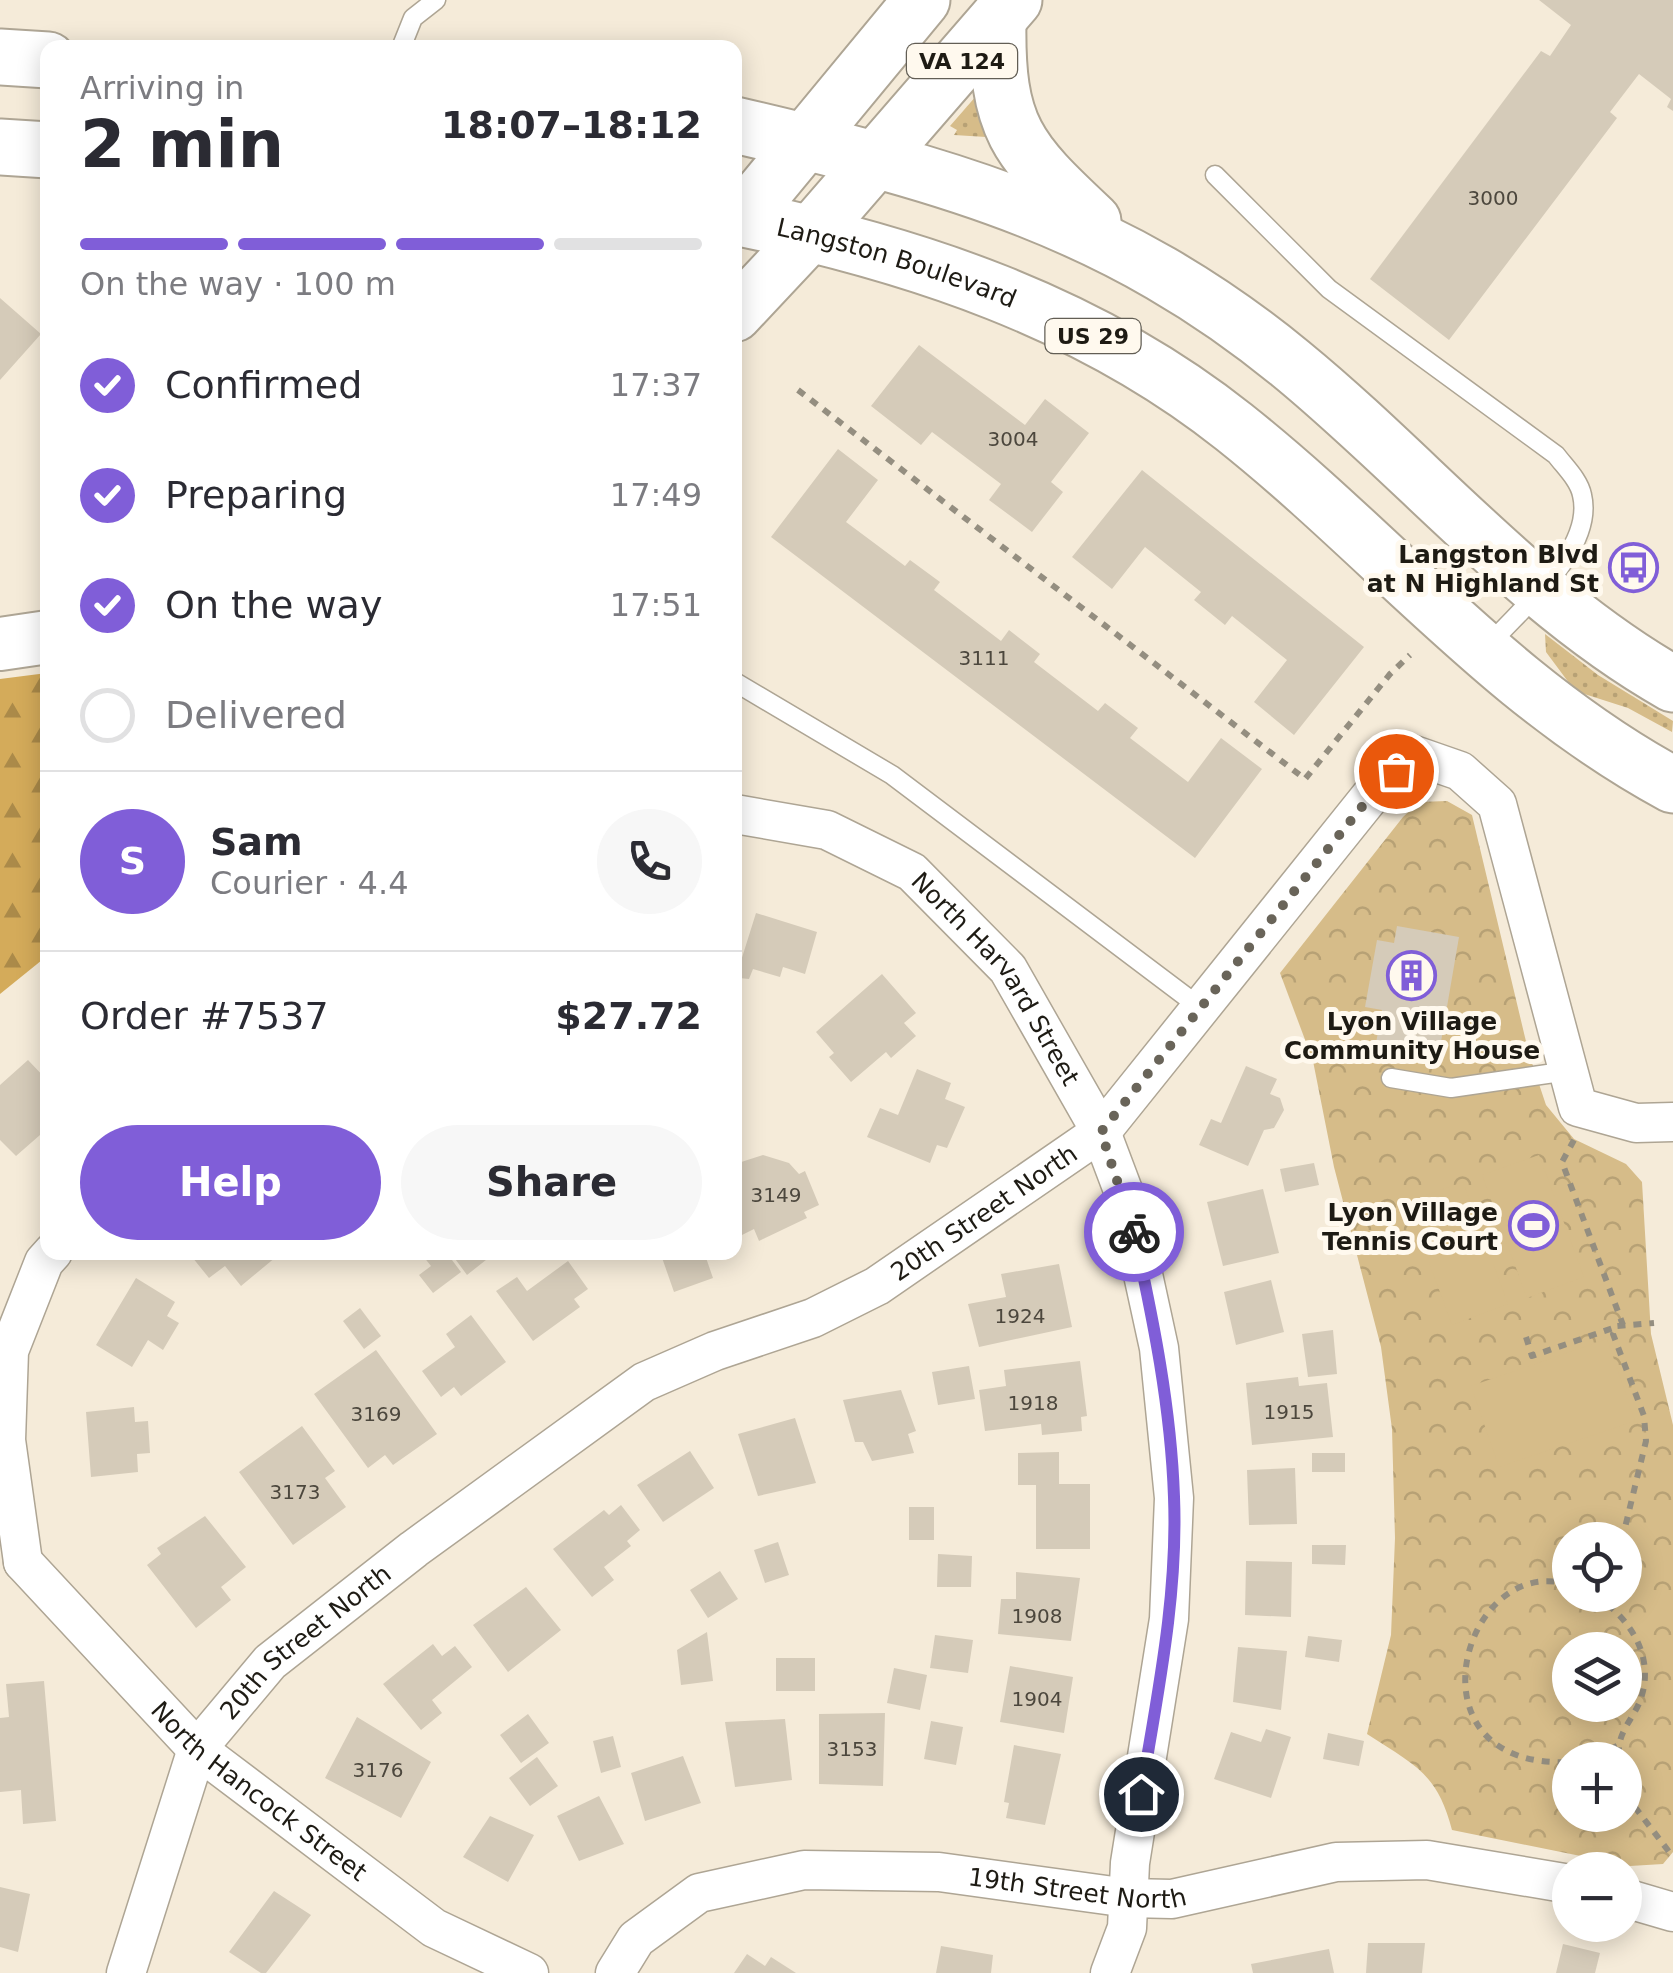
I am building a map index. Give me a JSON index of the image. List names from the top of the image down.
{
  "streets": {
    "main road": ["VA 124", "Langston Boulevard", "US 29"],
    "street": [
      "North Harvard Street",
      "20th Street North",
      "North Hancock Street",
      "19th Street North"
    ]
  },
  "crossings": [
    ["VA 124", "Langston Boulevard"],
    ["North Harvard Street", "20th Street North"],
    ["North Harvard Street", "19th Street North"],
    ["20th Street North", "North Hancock Street"]
  ],
  "places": {
    "bus stop": ["Langston Blvd at N Highland St"],
    "building": ["Lyon Village Community House"],
    "sports": ["Lyon Village Tennis Court"]
  },
  "house_numbers": [
    "3000",
    "3004",
    "3111",
    "3149",
    "1924",
    "1918",
    "1915",
    "3169",
    "3173",
    "1908",
    "1904",
    "3153",
    "3176"
  ],
  "page": {
    "heading": ["2 min", "Arriving in", "18:07–18:12"],
    "panel": [
      "Sam",
      "Courier · 4.4",
      "Order #7537",
      "$27.72"
    ],
    "bar": "On the way · 100 m",
    "list": [
      ["Confirmed", "17:37"],
      ["Preparing", "17:49"],
      ["On the way", "17:51"],
      "Delivered"
    ],
    "round": "S",
    "buttons": ["Help", "Share"],
    "map_buttons": ["+", "−"]
  }
}
